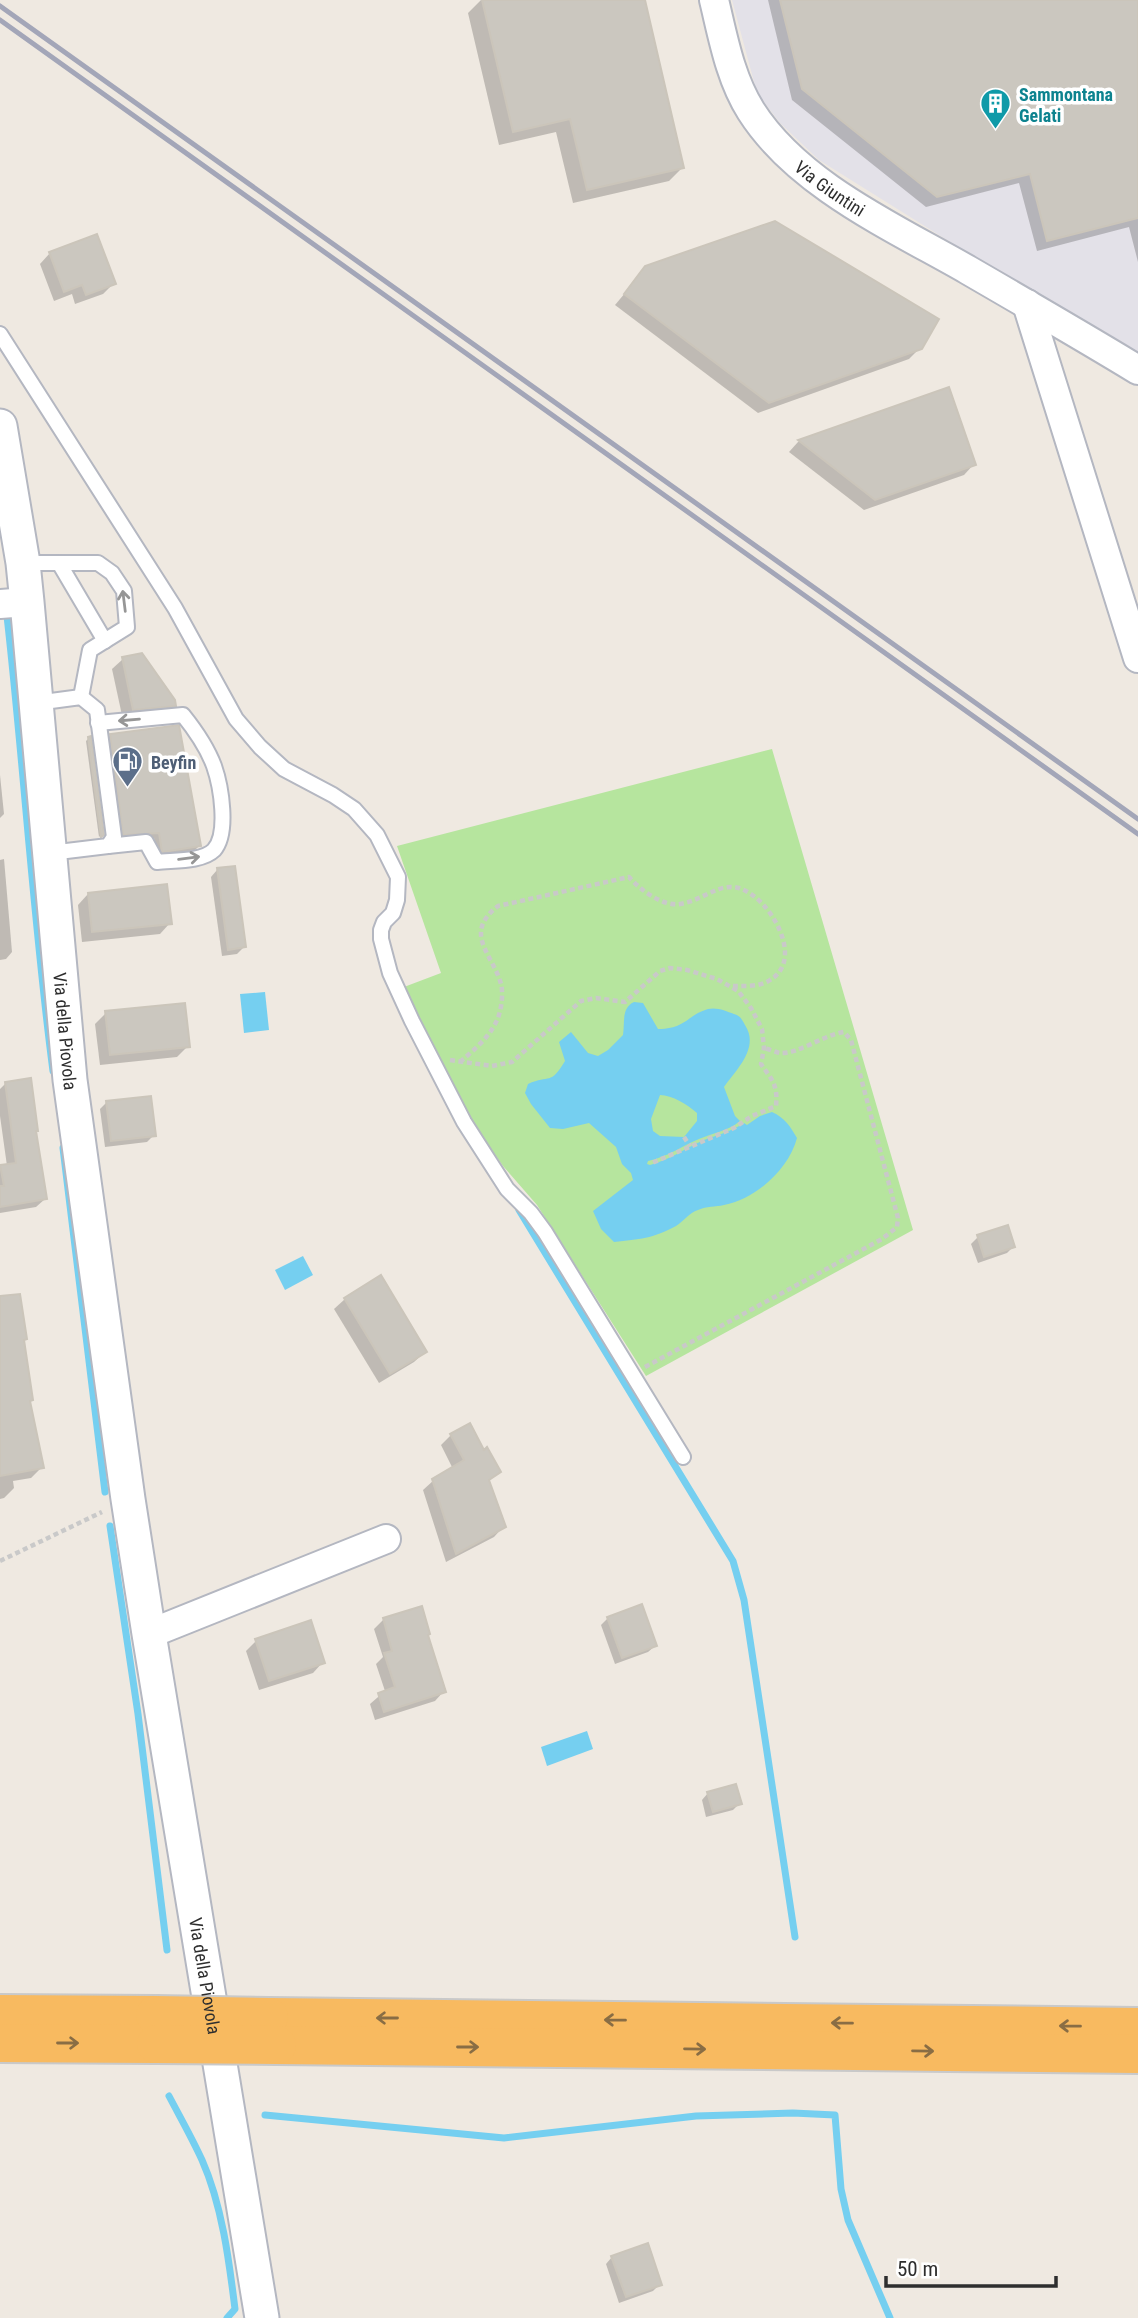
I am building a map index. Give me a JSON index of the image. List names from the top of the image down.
{
  "streets": {
    "street": ["Via Giuntini", "Via della Piovola"]
  },
  "places": {
    "building": ["Sammontana Gelati"],
    "fuel station": ["Beyfin"]
  },
  "scale_bar": "50 m"
}
